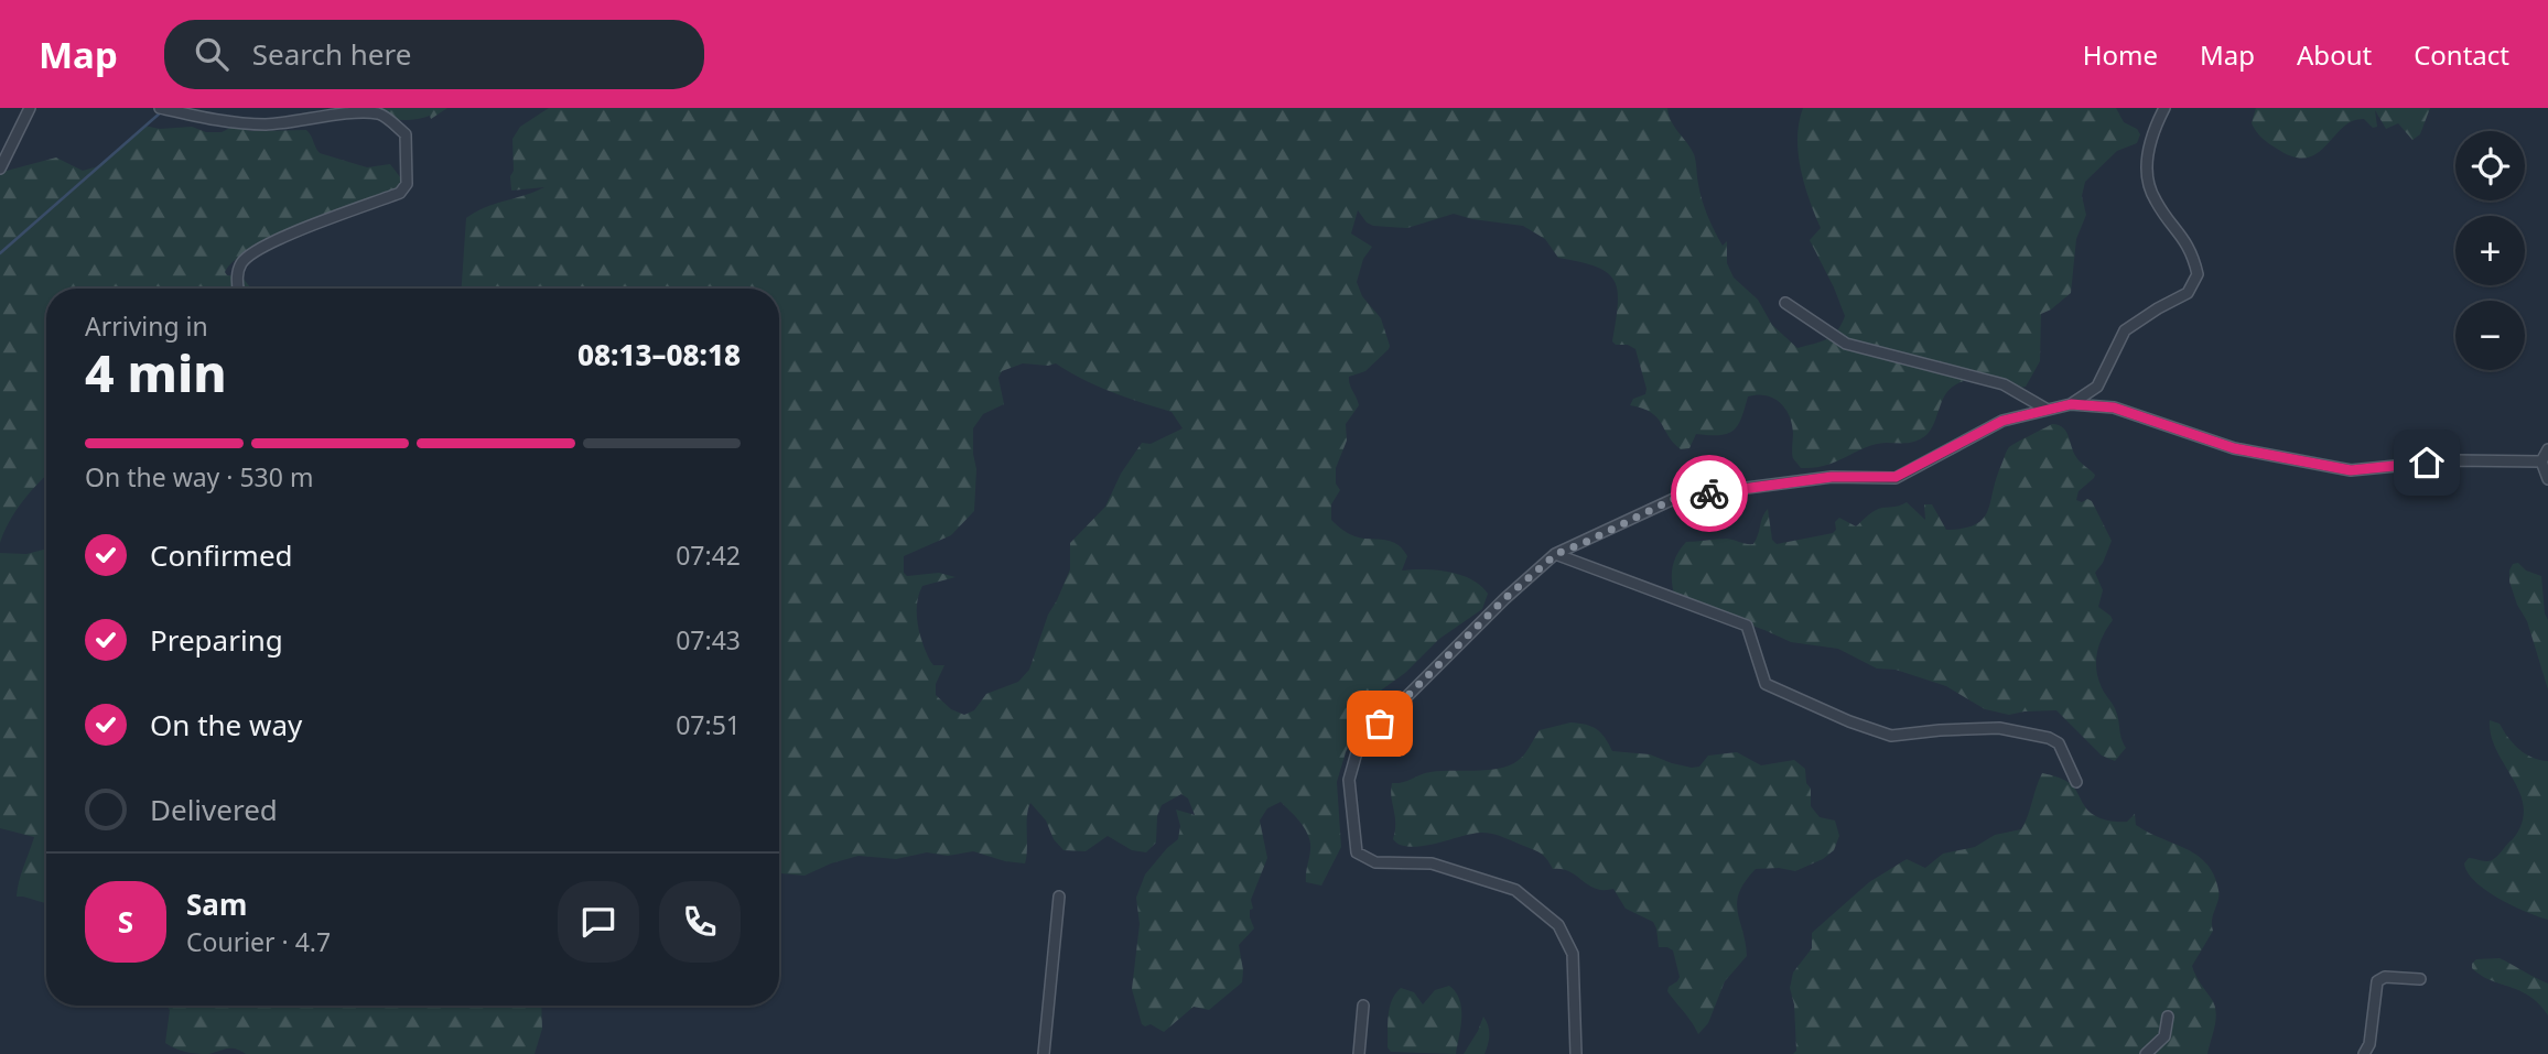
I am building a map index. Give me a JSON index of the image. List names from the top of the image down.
{
  "page": {
    "header": "Map",
    "search": "Search here",
    "nav": [
      "Home",
      "Map",
      "About",
      "Contact"
    ],
    "map_buttons": ["+", "−"],
    "heading": ["4 min", "Arriving in", "08:13–08:18"],
    "panel": ["Sam", "Courier · 4.7"],
    "bar": "On the way · 530 m",
    "list": [
      ["Confirmed", "07:42"],
      ["Preparing", "07:43"],
      ["On the way", "07:51"],
      "Delivered"
    ],
    "round": "S"
  }
}
